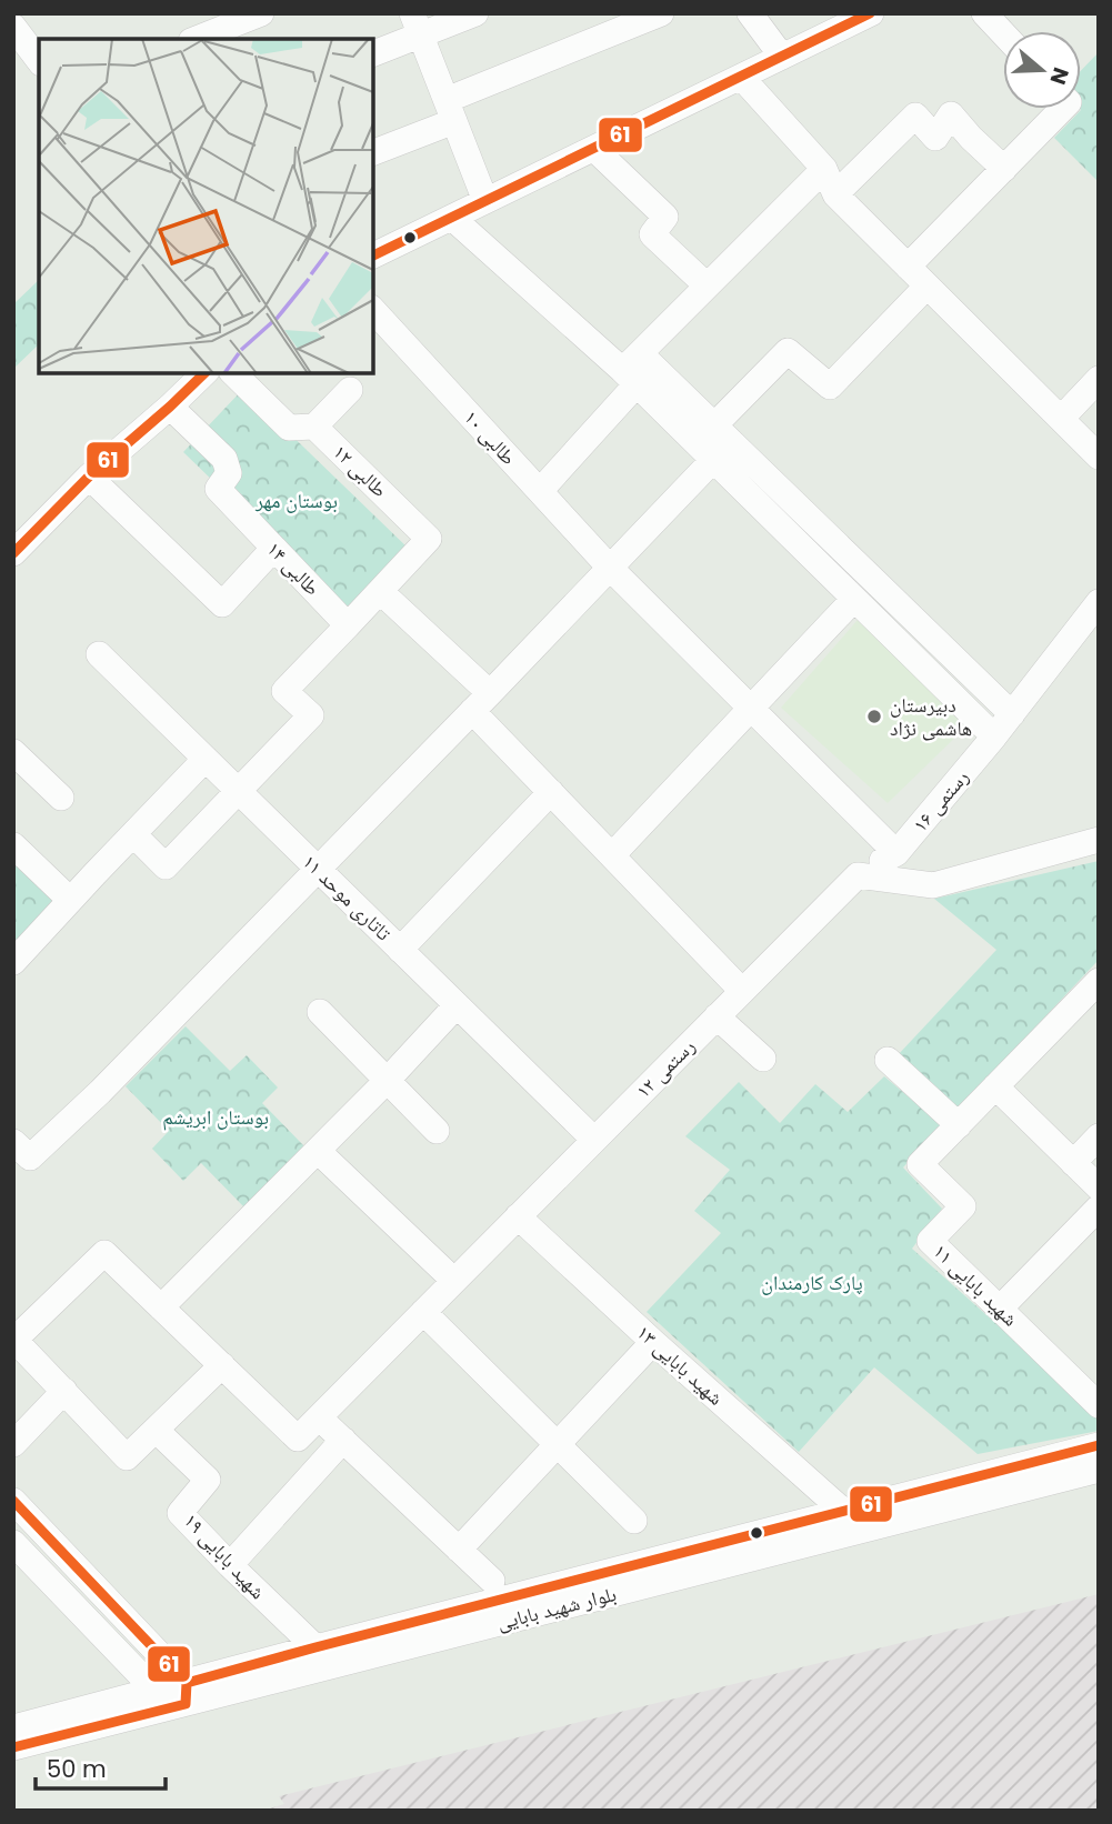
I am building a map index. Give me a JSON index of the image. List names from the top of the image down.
{
  "streets": {
    "street": [
      "طالبی ۱۰",
      "طالبی ۱۲",
      "طالبی ۱۴",
      "رستمی ۱۶",
      "تاتاری موحد ۱۱",
      "رستمی ۱۲",
      "شهید بابایی ۱۱",
      "شهید بابایی ۱۳",
      "شهید بابایی ۱۹",
      "بلوار شهید بابایی"
    ]
  },
  "crossings": [
    ["طالبی ۱۰", "رستمی ۱۶"],
    ["رستمی ۱۶", "رستمی ۱۲"],
    ["تاتاری موحد ۱۱", "رستمی ۱۲"],
    ["رستمی ۱۲", "شهید بابایی ۱۳"],
    ["شهید بابایی ۱۳", "بلوار شهید بابایی"],
    ["شهید بابایی ۱۹", "بلوار شهید بابایی"]
  ],
  "parks": ["بوستان مهر", "بوستان ابریشم", "پارک کارمندان"],
  "places": ["دبیرستان هاشمی نژاد"],
  "lines": ["transit line 61"],
  "scale_bar": "50 m",
  "north": "right"
}
